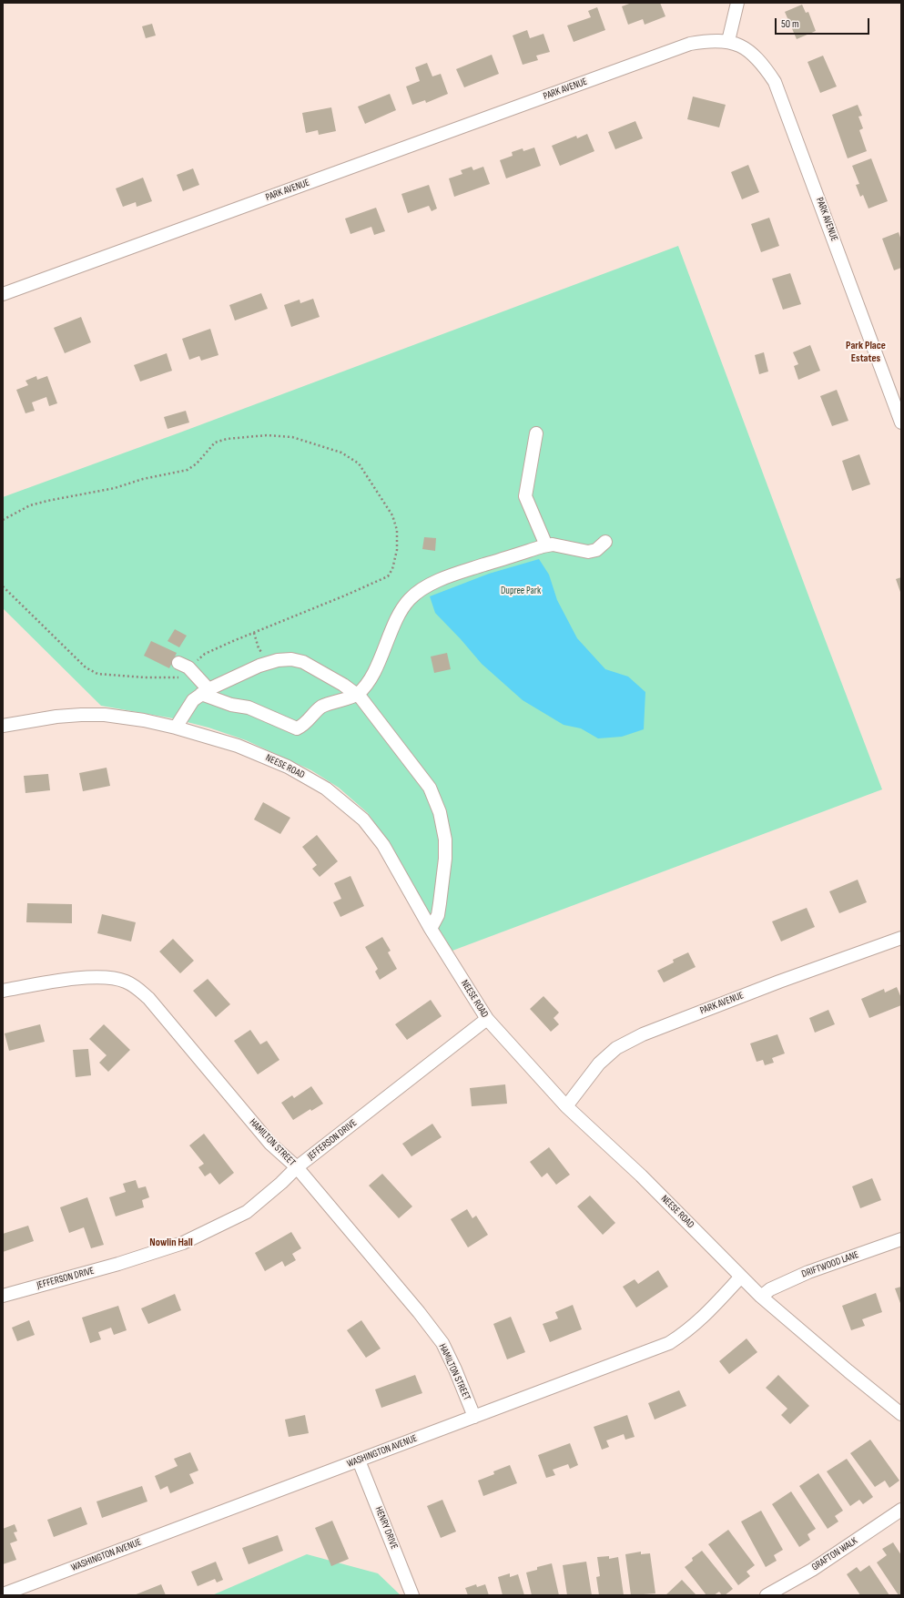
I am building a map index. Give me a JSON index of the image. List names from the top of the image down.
{
  "streets": {
    "street": [
      "PARK AVENUE",
      "NEESE ROAD",
      "JEFFERSON DRIVE",
      "HAMILTON STREET",
      "DRIFTWOOD LANE",
      "WASHINGTON AVENUE",
      "HENRY DRIVE",
      "GRAFTON WALK"
    ]
  },
  "crossings": [
    ["PARK AVENUE", "NEESE ROAD"],
    ["NEESE ROAD", "JEFFERSON DRIVE"],
    ["NEESE ROAD", "DRIFTWOOD LANE"],
    ["NEESE ROAD", "WASHINGTON AVENUE"],
    ["JEFFERSON DRIVE", "HAMILTON STREET"],
    ["HAMILTON STREET", "WASHINGTON AVENUE"],
    ["WASHINGTON AVENUE", "HENRY DRIVE"]
  ],
  "districts": ["Park Place Estates", "Nowlin Hall"],
  "parks": ["Dupree Park"],
  "scale_bar": "50 m"
}
